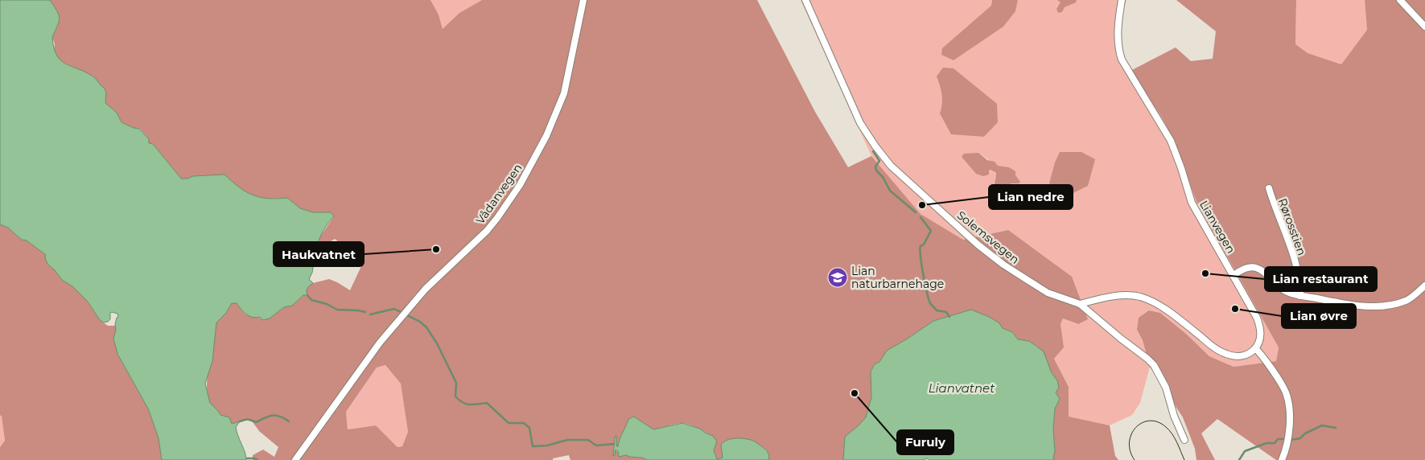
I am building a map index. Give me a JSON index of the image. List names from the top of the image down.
{
  "streets": {
    "street": [
      "Vådanvegen",
      "Lianvegen",
      "Rørosstien",
      "Solemsvegen"
    ]
  },
  "water": ["Lianvatnet"],
  "places": {
    "other": [
      "Lian nedre",
      "Haukvatnet",
      "Lian restaurant",
      "Lian øvre",
      "Furuly"
    ],
    "school or university": ["Lian naturbarnehage"]
  }
}
